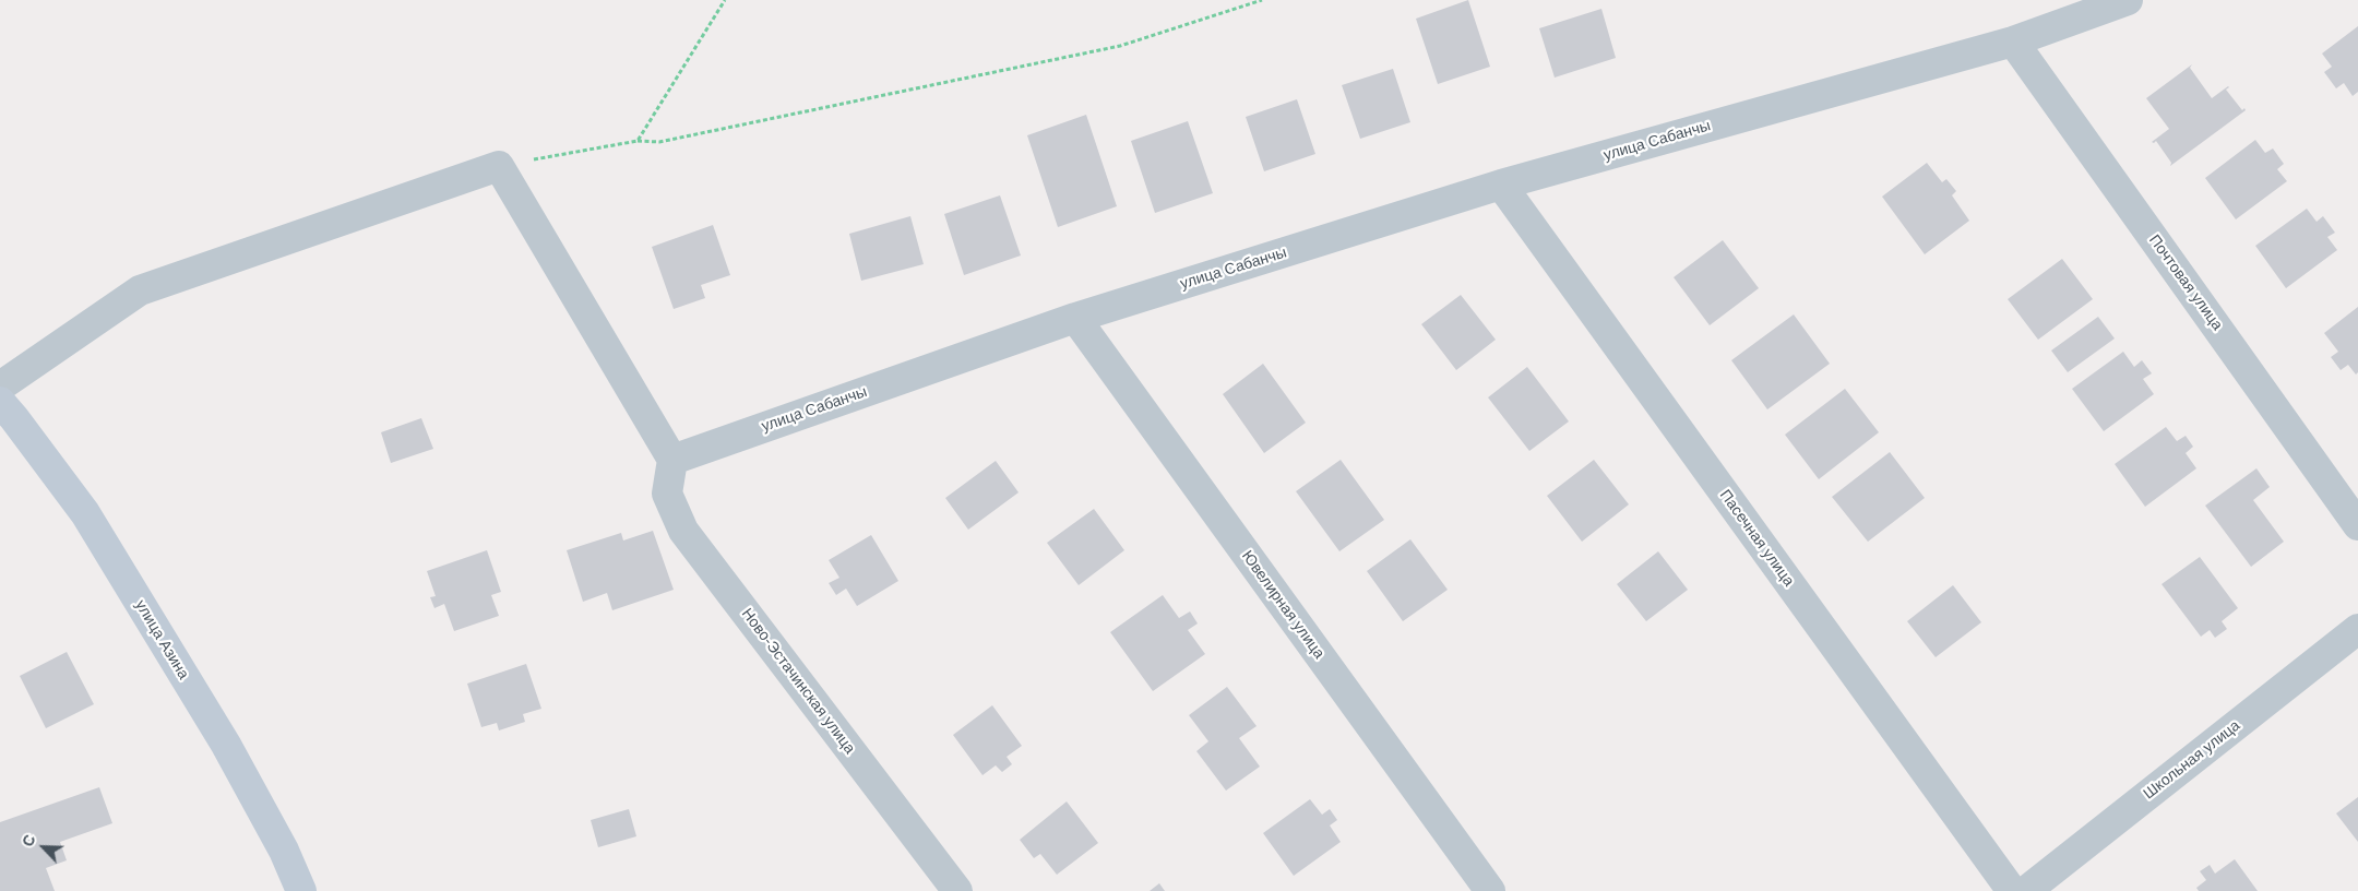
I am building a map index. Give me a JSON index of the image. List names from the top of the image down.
{
  "streets": {
    "street": [
      "улица Сабанчы",
      "Почтовая улица",
      "Пасечная улица",
      "Ювелирная улица",
      "улица Азина",
      "Ново-Эстачинская улица",
      "Школьная улица"
    ]
  },
  "crossings": [
    ["улица Сабанчы", "Почтовая улица"],
    ["улица Сабанчы", "Пасечная улица"],
    ["улица Сабанчы", "Ювелирная улица"],
    ["улица Сабанчы", "Ново-Эстачинская улица"]
  ],
  "north": "top left"
}
